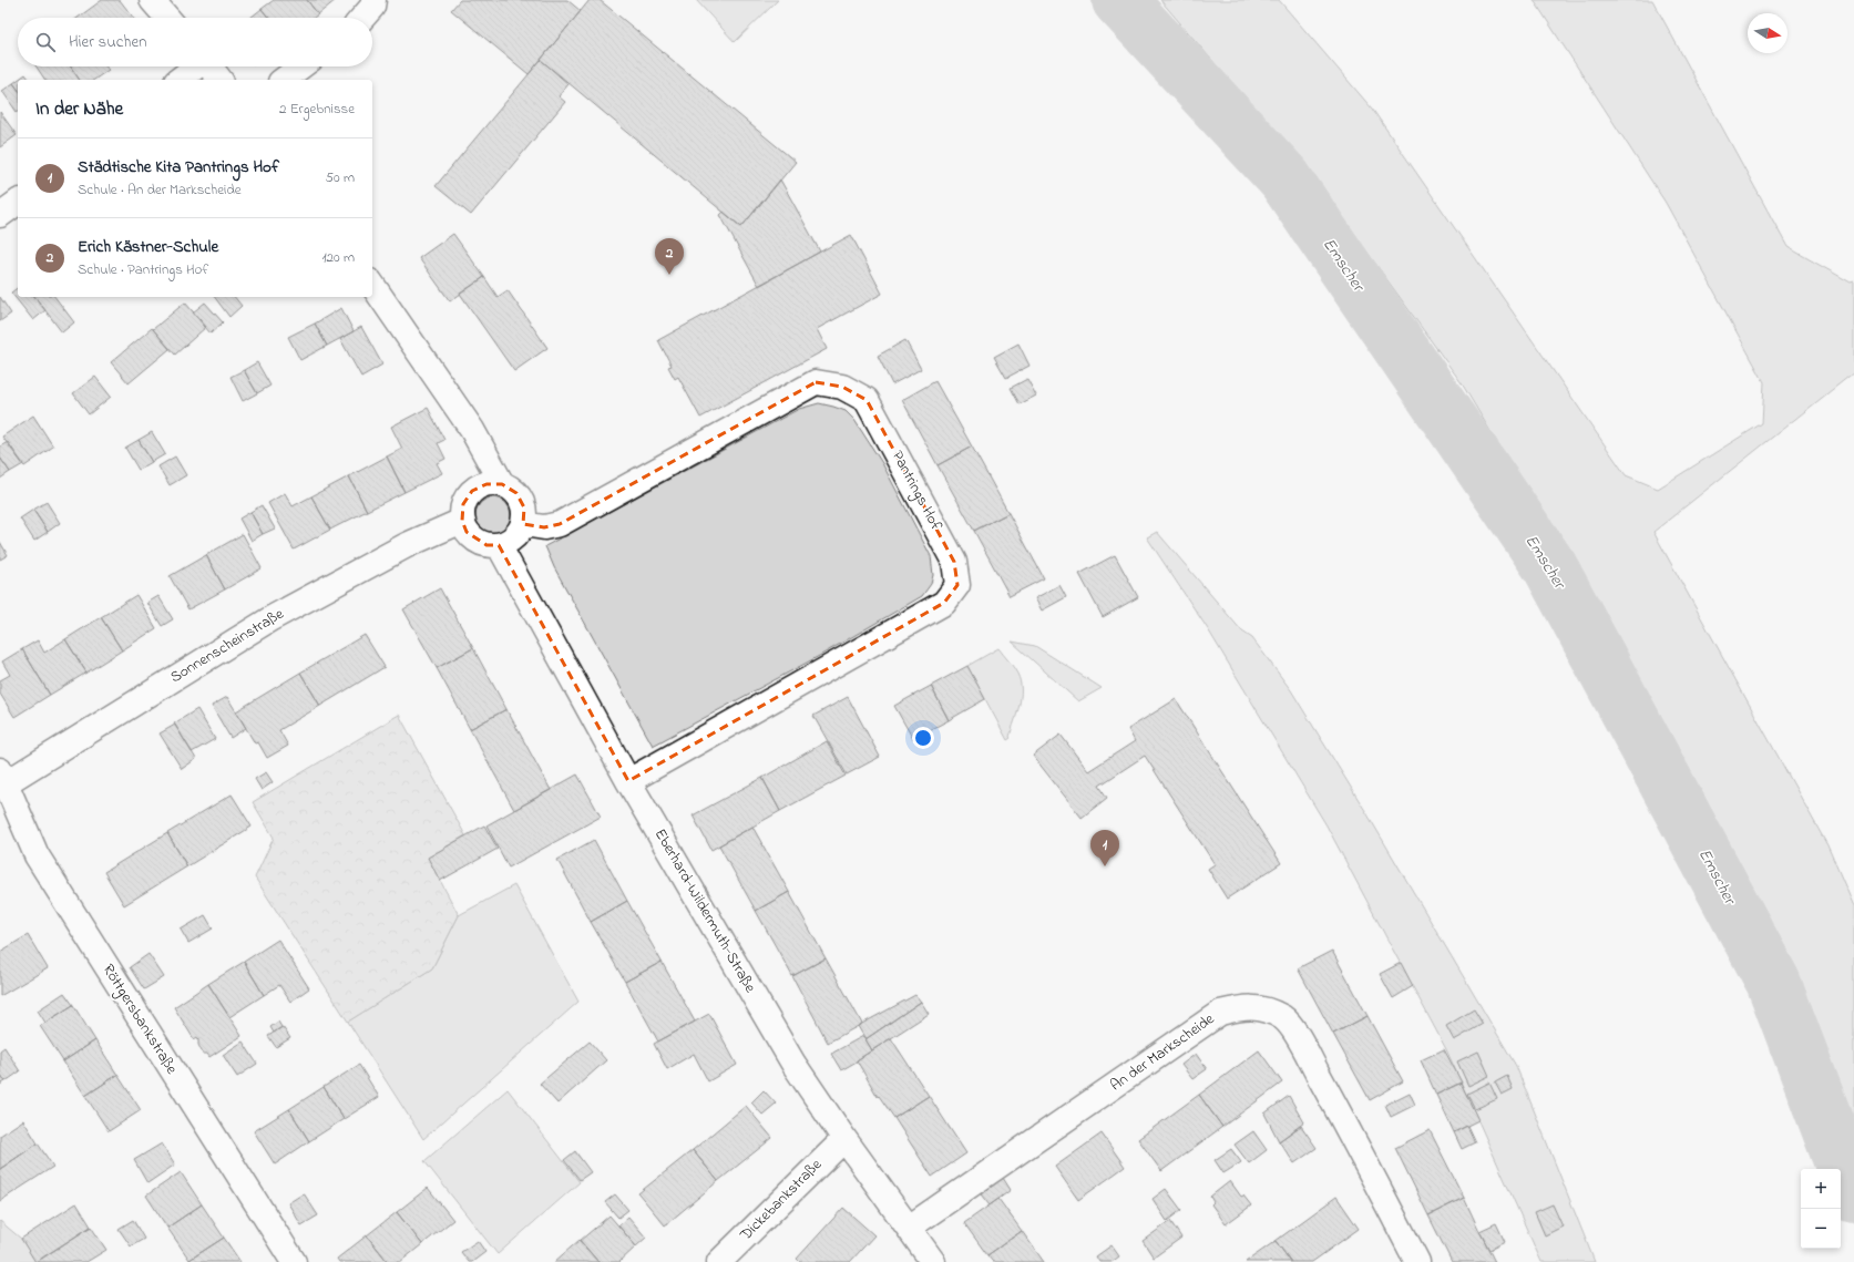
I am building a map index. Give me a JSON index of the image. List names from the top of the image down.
{
  "streets": {
    "street": [
      "Pantrings Hof",
      "Sonnenscheinstraße",
      "Eberhard-Wildermuth-Straße",
      "Röttgersbankstraße",
      "An der Markscheide",
      "Dickebankstraße"
    ]
  },
  "crossings": [
    ["Pantrings Hof", "Sonnenscheinstraße"],
    ["Pantrings Hof", "Eberhard-Wildermuth-Straße"],
    ["Sonnenscheinstraße", "Eberhard-Wildermuth-Straße"],
    ["Sonnenscheinstraße", "Röttgersbankstraße"],
    ["Eberhard-Wildermuth-Straße", "An der Markscheide"],
    ["Eberhard-Wildermuth-Straße", "Dickebankstraße"]
  ],
  "water": ["Emscher"],
  "north": "right",
  "page": {
    "search": "Hier suchen",
    "heading": ["In der Nähe", "2 Ergebnisse"],
    "list": [
      {
        "mark": "1",
        "name": "Städtische Kita Pantrings Hof",
        "note": "Schule · An der Markscheide",
        "value": "50 m"
      },
      {
        "mark": "2",
        "name": "Erich Kästner-Schule",
        "note": "Schule · Pantrings Hof",
        "value": "120 m"
      }
    ],
    "pins": ["2", "1"],
    "map_buttons": ["+", "−"]
  }
}
